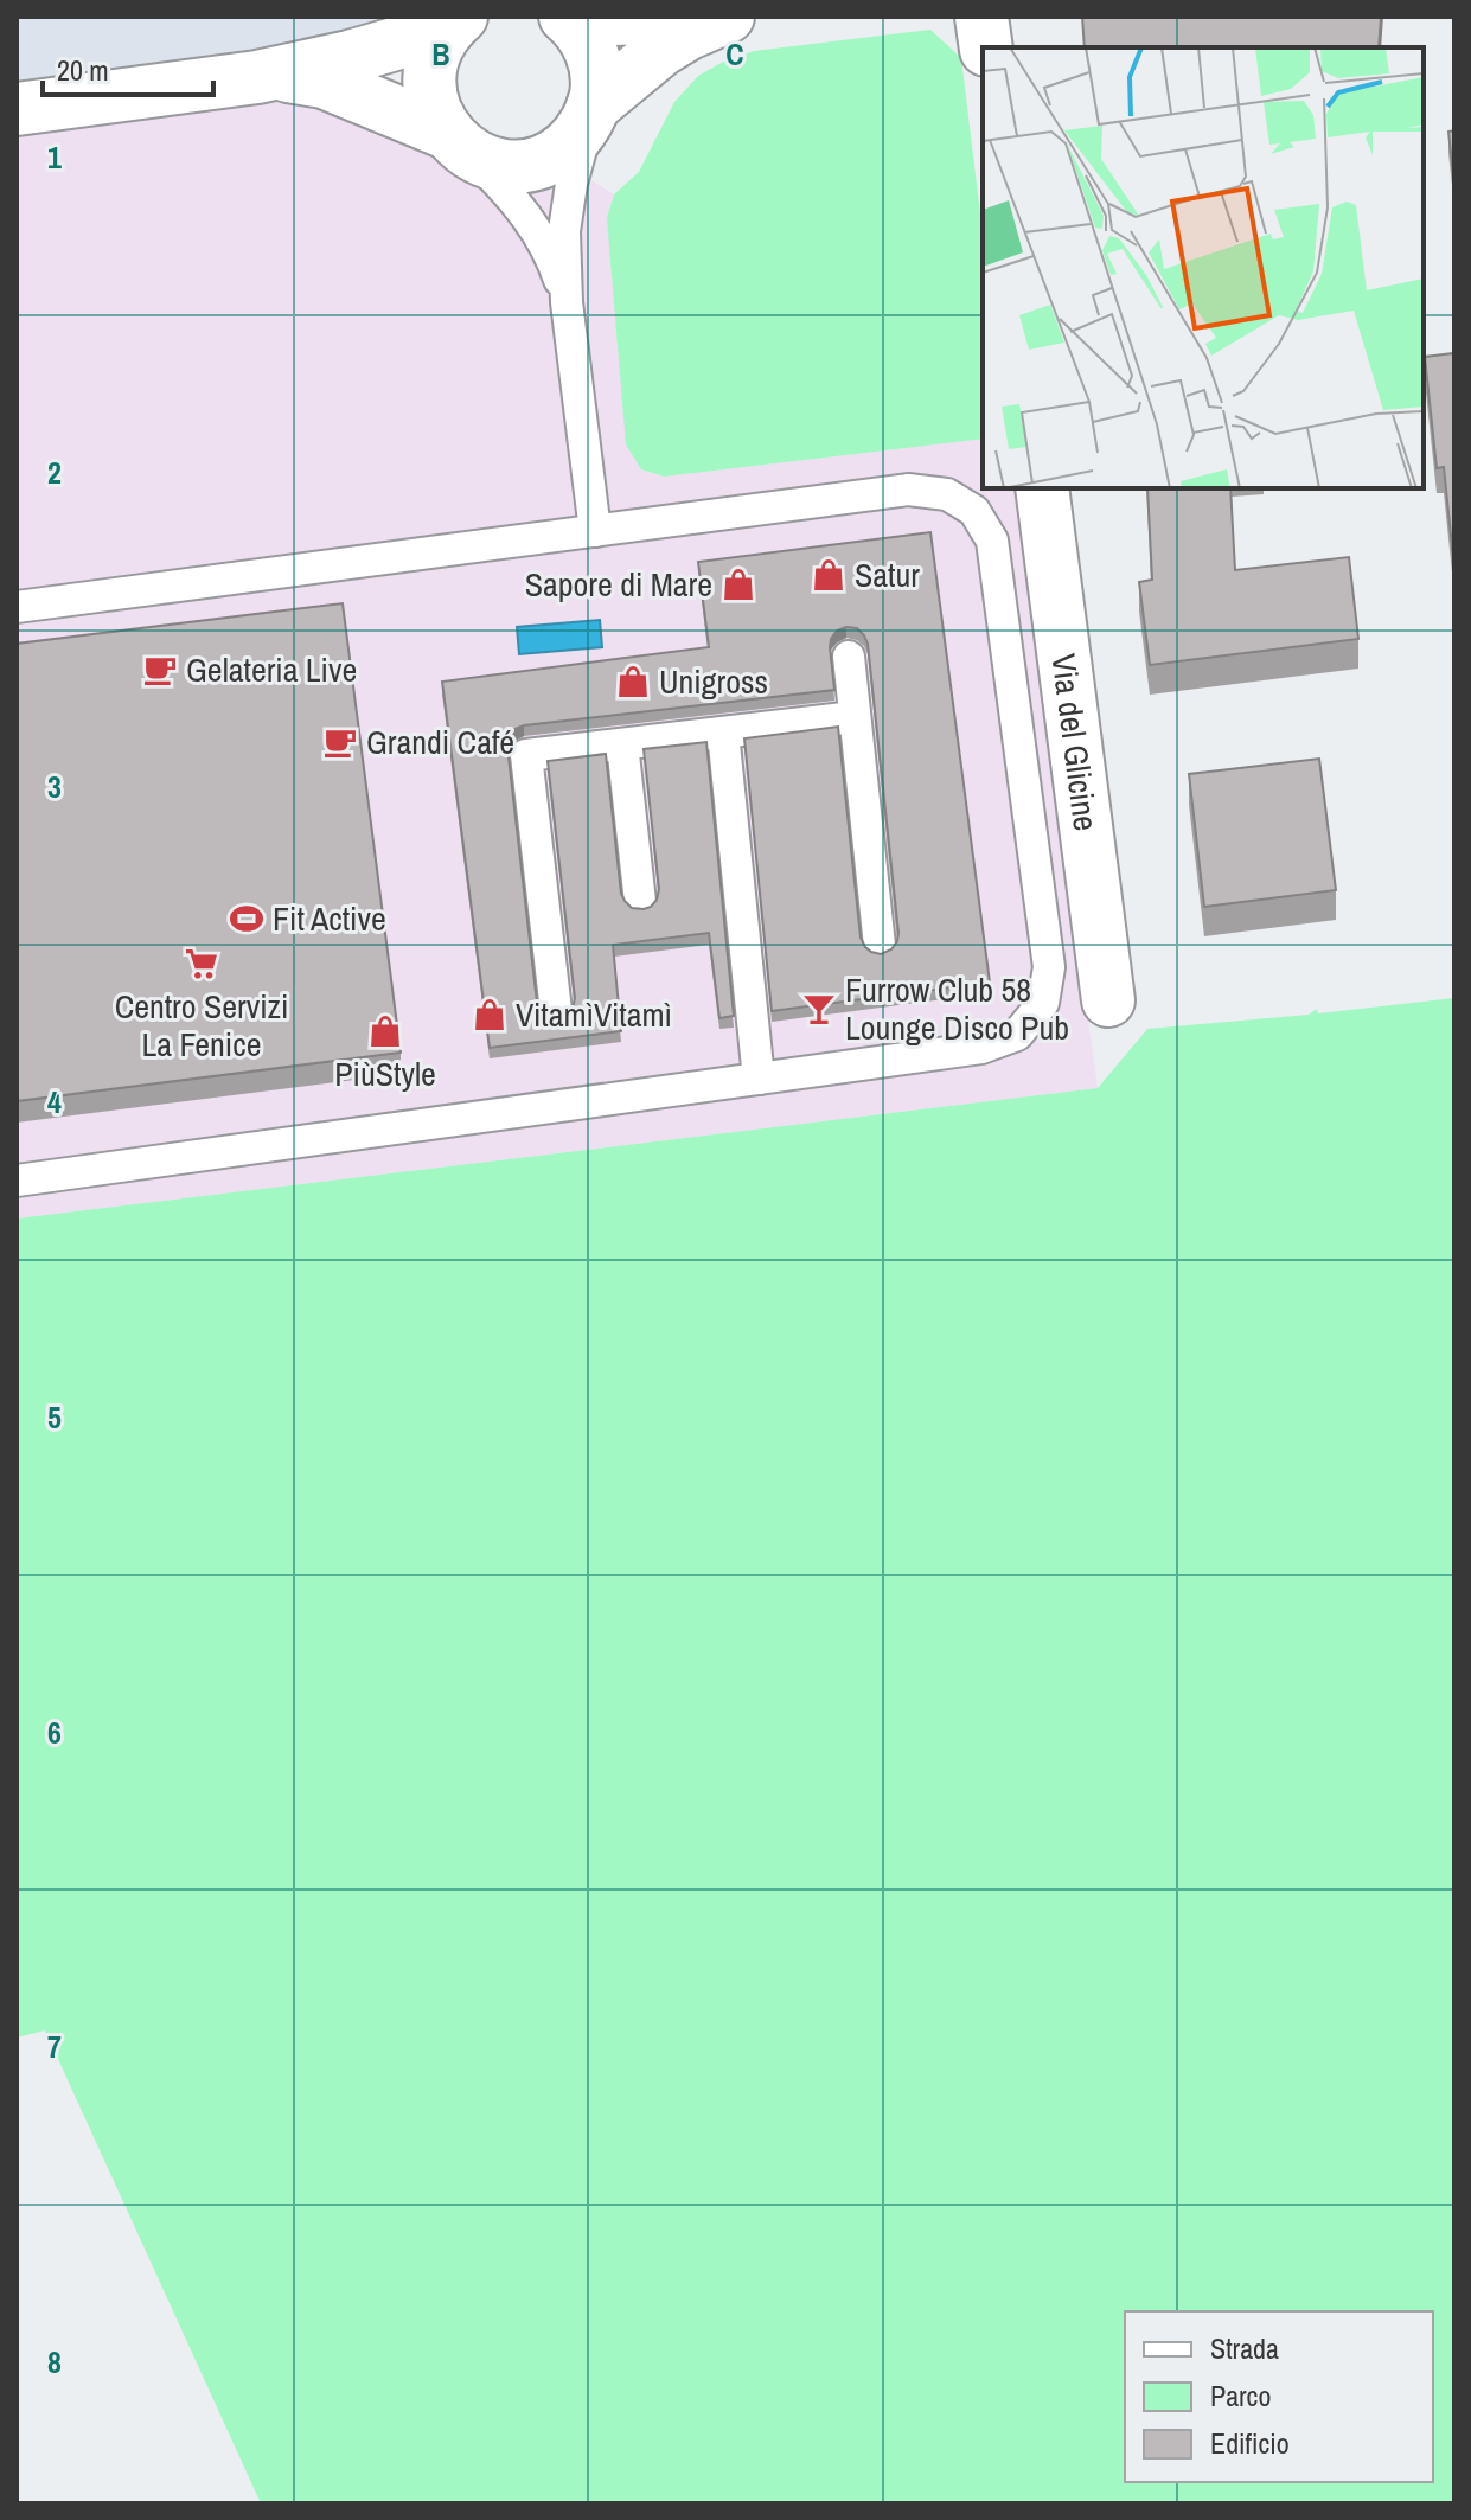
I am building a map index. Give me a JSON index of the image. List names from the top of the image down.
{
  "streets": {
    "street": ["Via del Glicine"]
  },
  "places": {
    "shop": [
      "Satur",
      "Sapore di Mare",
      "Unigross",
      "VitamìVitamì",
      "PiùStyle"
    ],
    "cafe": ["Gelateria Live", "Grandi Café"],
    "sports": ["Fit Active"],
    "supermarket": ["Centro Servizi La Fenice"],
    "bar": ["Furrow Club 58 Lounge Disco Pub"]
  },
  "legend": ["Strada", "Parco", "Edificio"],
  "scale_bar": "20 m",
  "grid": {
    "columns": ["B", "C"],
    "rows": [
      "1",
      "2",
      "3",
      "4",
      "5",
      "6",
      "7",
      "8"
    ]
  }
}
